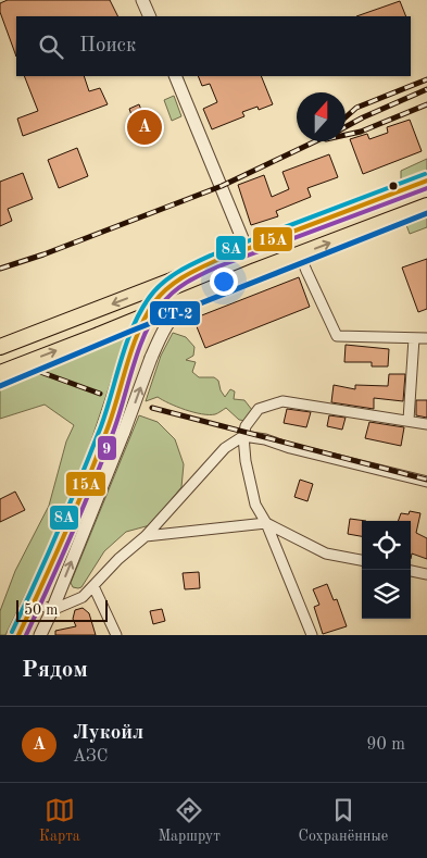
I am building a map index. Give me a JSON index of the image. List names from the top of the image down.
{
  "lines": [
    "transit line 8А",
    "transit line 15А",
    "transit line 9",
    "transit line СТ-2"
  ],
  "scale_bar": "50 m",
  "north": "top",
  "page": {
    "search": "Поиск",
    "pins": "A",
    "scale": "50 m",
    "heading": "Рядом",
    "list": [
      {
        "mark": "A",
        "name": "Лукойл",
        "note": "АЗС",
        "value": "90 m"
      }
    ],
    "nav": ["Карта", "Маршрут", "Сохранённые"]
  }
}
